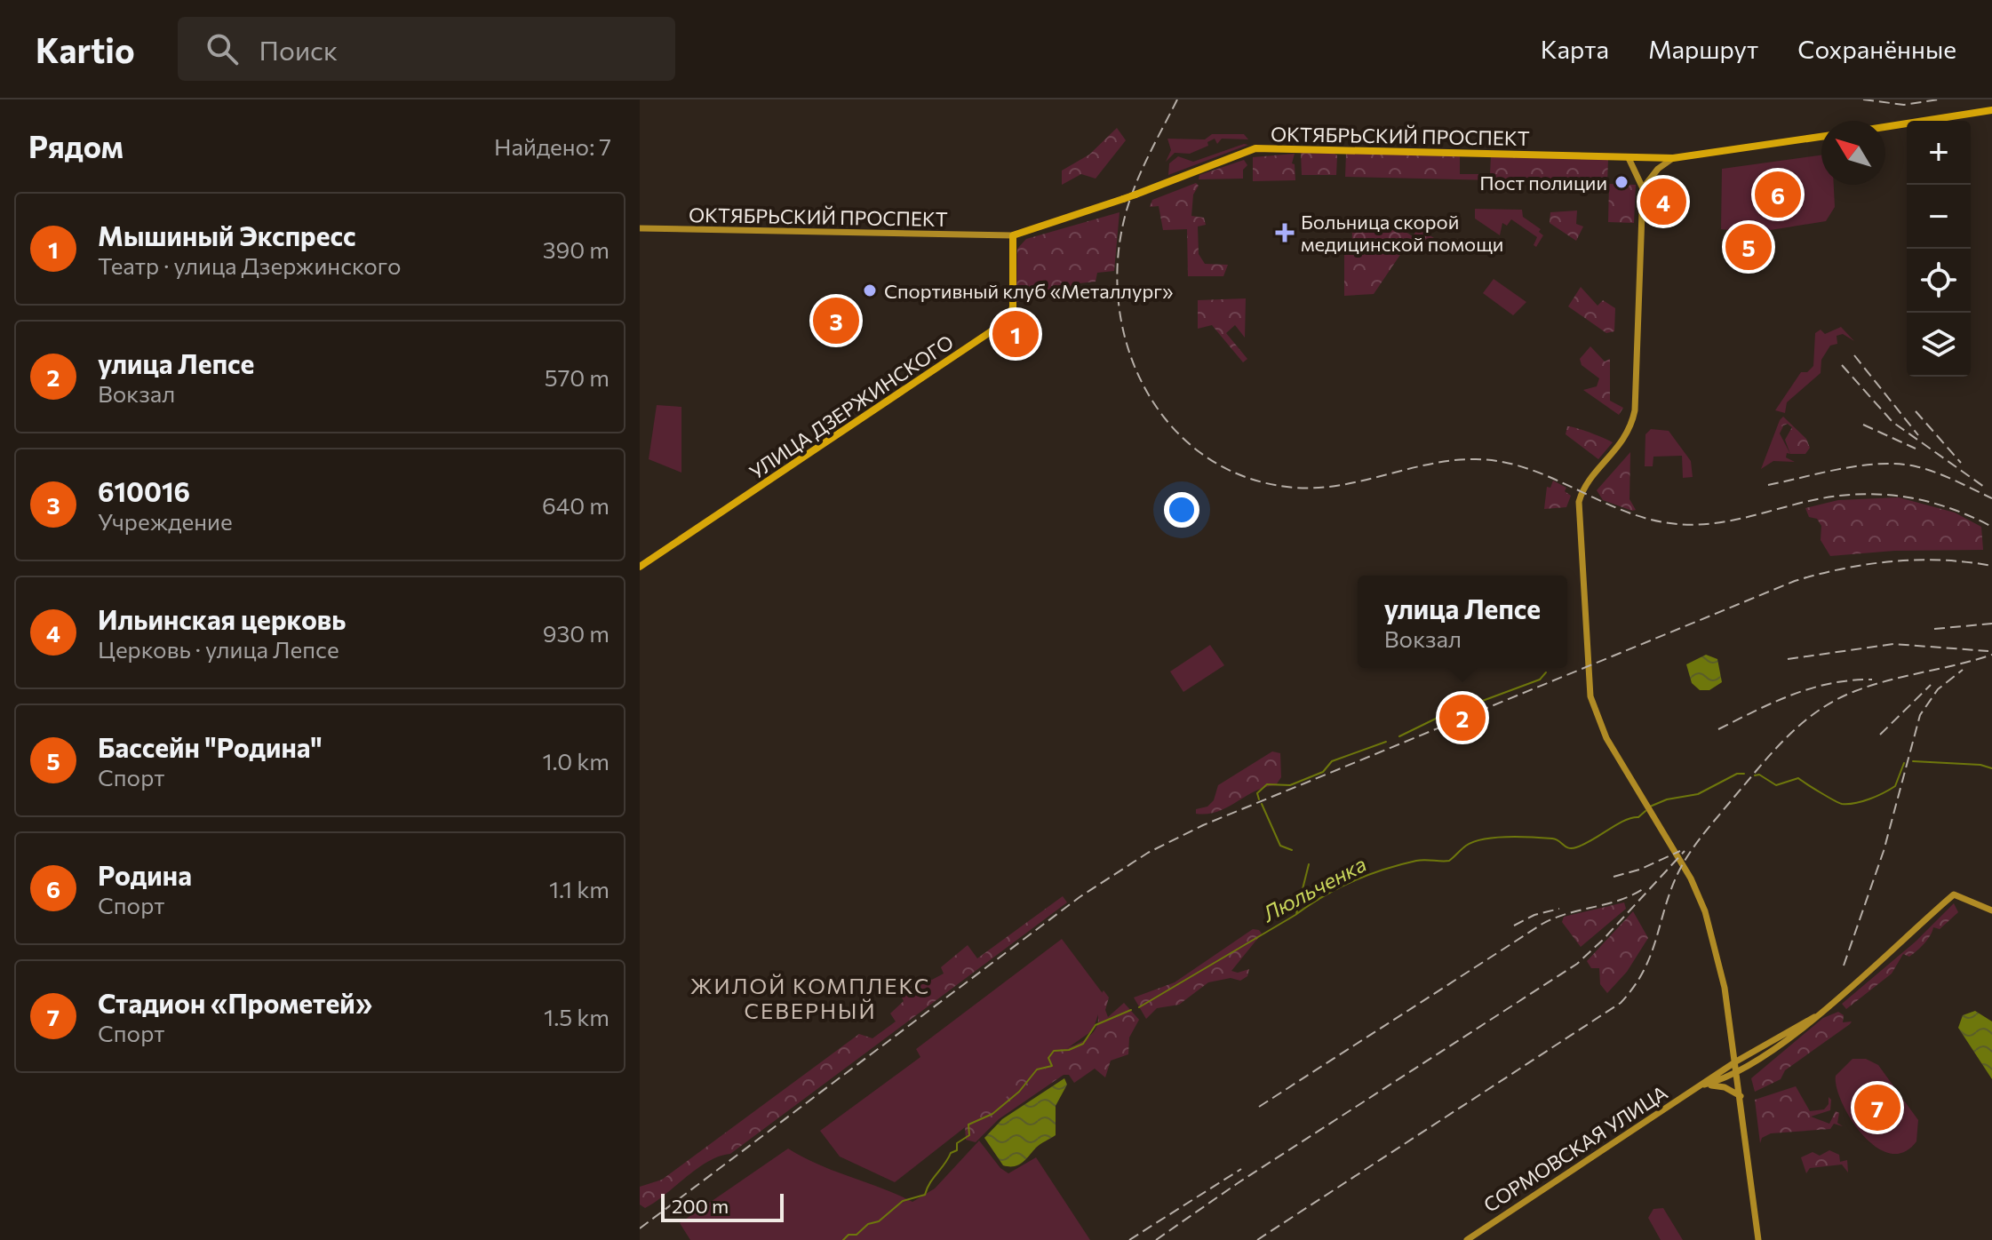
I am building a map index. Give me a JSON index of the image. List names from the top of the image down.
{
  "streets": {
    "main road": ["ОКТЯБРЬСКИЙ ПРОСПЕКТ", "УЛИЦА ДЗЕРЖИНСКОГО", "СОРМОВСКАЯ УЛИЦА"]
  },
  "crossings": [
    ["ОКТЯБРЬСКИЙ ПРОСПЕКТ", "УЛИЦА ДЗЕРЖИНСКОГО"]
  ],
  "districts": ["ЖИЛОЙ КОМПЛЕКС СЕВЕРНЫЙ"],
  "water": ["Люльченка"],
  "places": {
    "other": ["Пост полиции", "Спортивный клуб «Металлург»"],
    "health": ["Больница скорой медицинской помощи"]
  },
  "scale_bar": "200 m",
  "north": "top left",
  "page": {
    "header": "Kartio",
    "search": "Поиск",
    "nav": ["Карта", "Маршрут", "Сохранённые"],
    "heading": ["Рядом", "Найдено: 7"],
    "map_buttons": ["+", "−"],
    "pins": [
      "6",
      "4",
      "5",
      "3",
      "1",
      "2",
      "7"
    ],
    "list": [
      {
        "mark": "1",
        "name": "Мышиный Экспресс",
        "note": "Театр · улица Дзержинского",
        "value": "390 m"
      },
      {
        "mark": "2",
        "name": "улица Лепсе",
        "note": "Вокзал",
        "value": "570 m"
      },
      {
        "mark": "3",
        "name": "610016",
        "note": "Учреждение",
        "value": "640 m"
      },
      {
        "mark": "4",
        "name": "Ильинская церковь",
        "note": "Церковь · улица Лепсе",
        "value": "930 m"
      },
      {
        "mark": "5",
        "name": "Бассейн \"Родина\"",
        "note": "Спорт",
        "value": "1.0 km"
      },
      {
        "mark": "6",
        "name": "Родина",
        "note": "Спорт",
        "value": "1.1 km"
      },
      {
        "mark": "7",
        "name": "Стадион «Прометей»",
        "note": "Спорт",
        "value": "1.5 km"
      }
    ],
    "popup": ["улица Лепсе", "Вокзал"],
    "scale": "200 m"
  }
}
